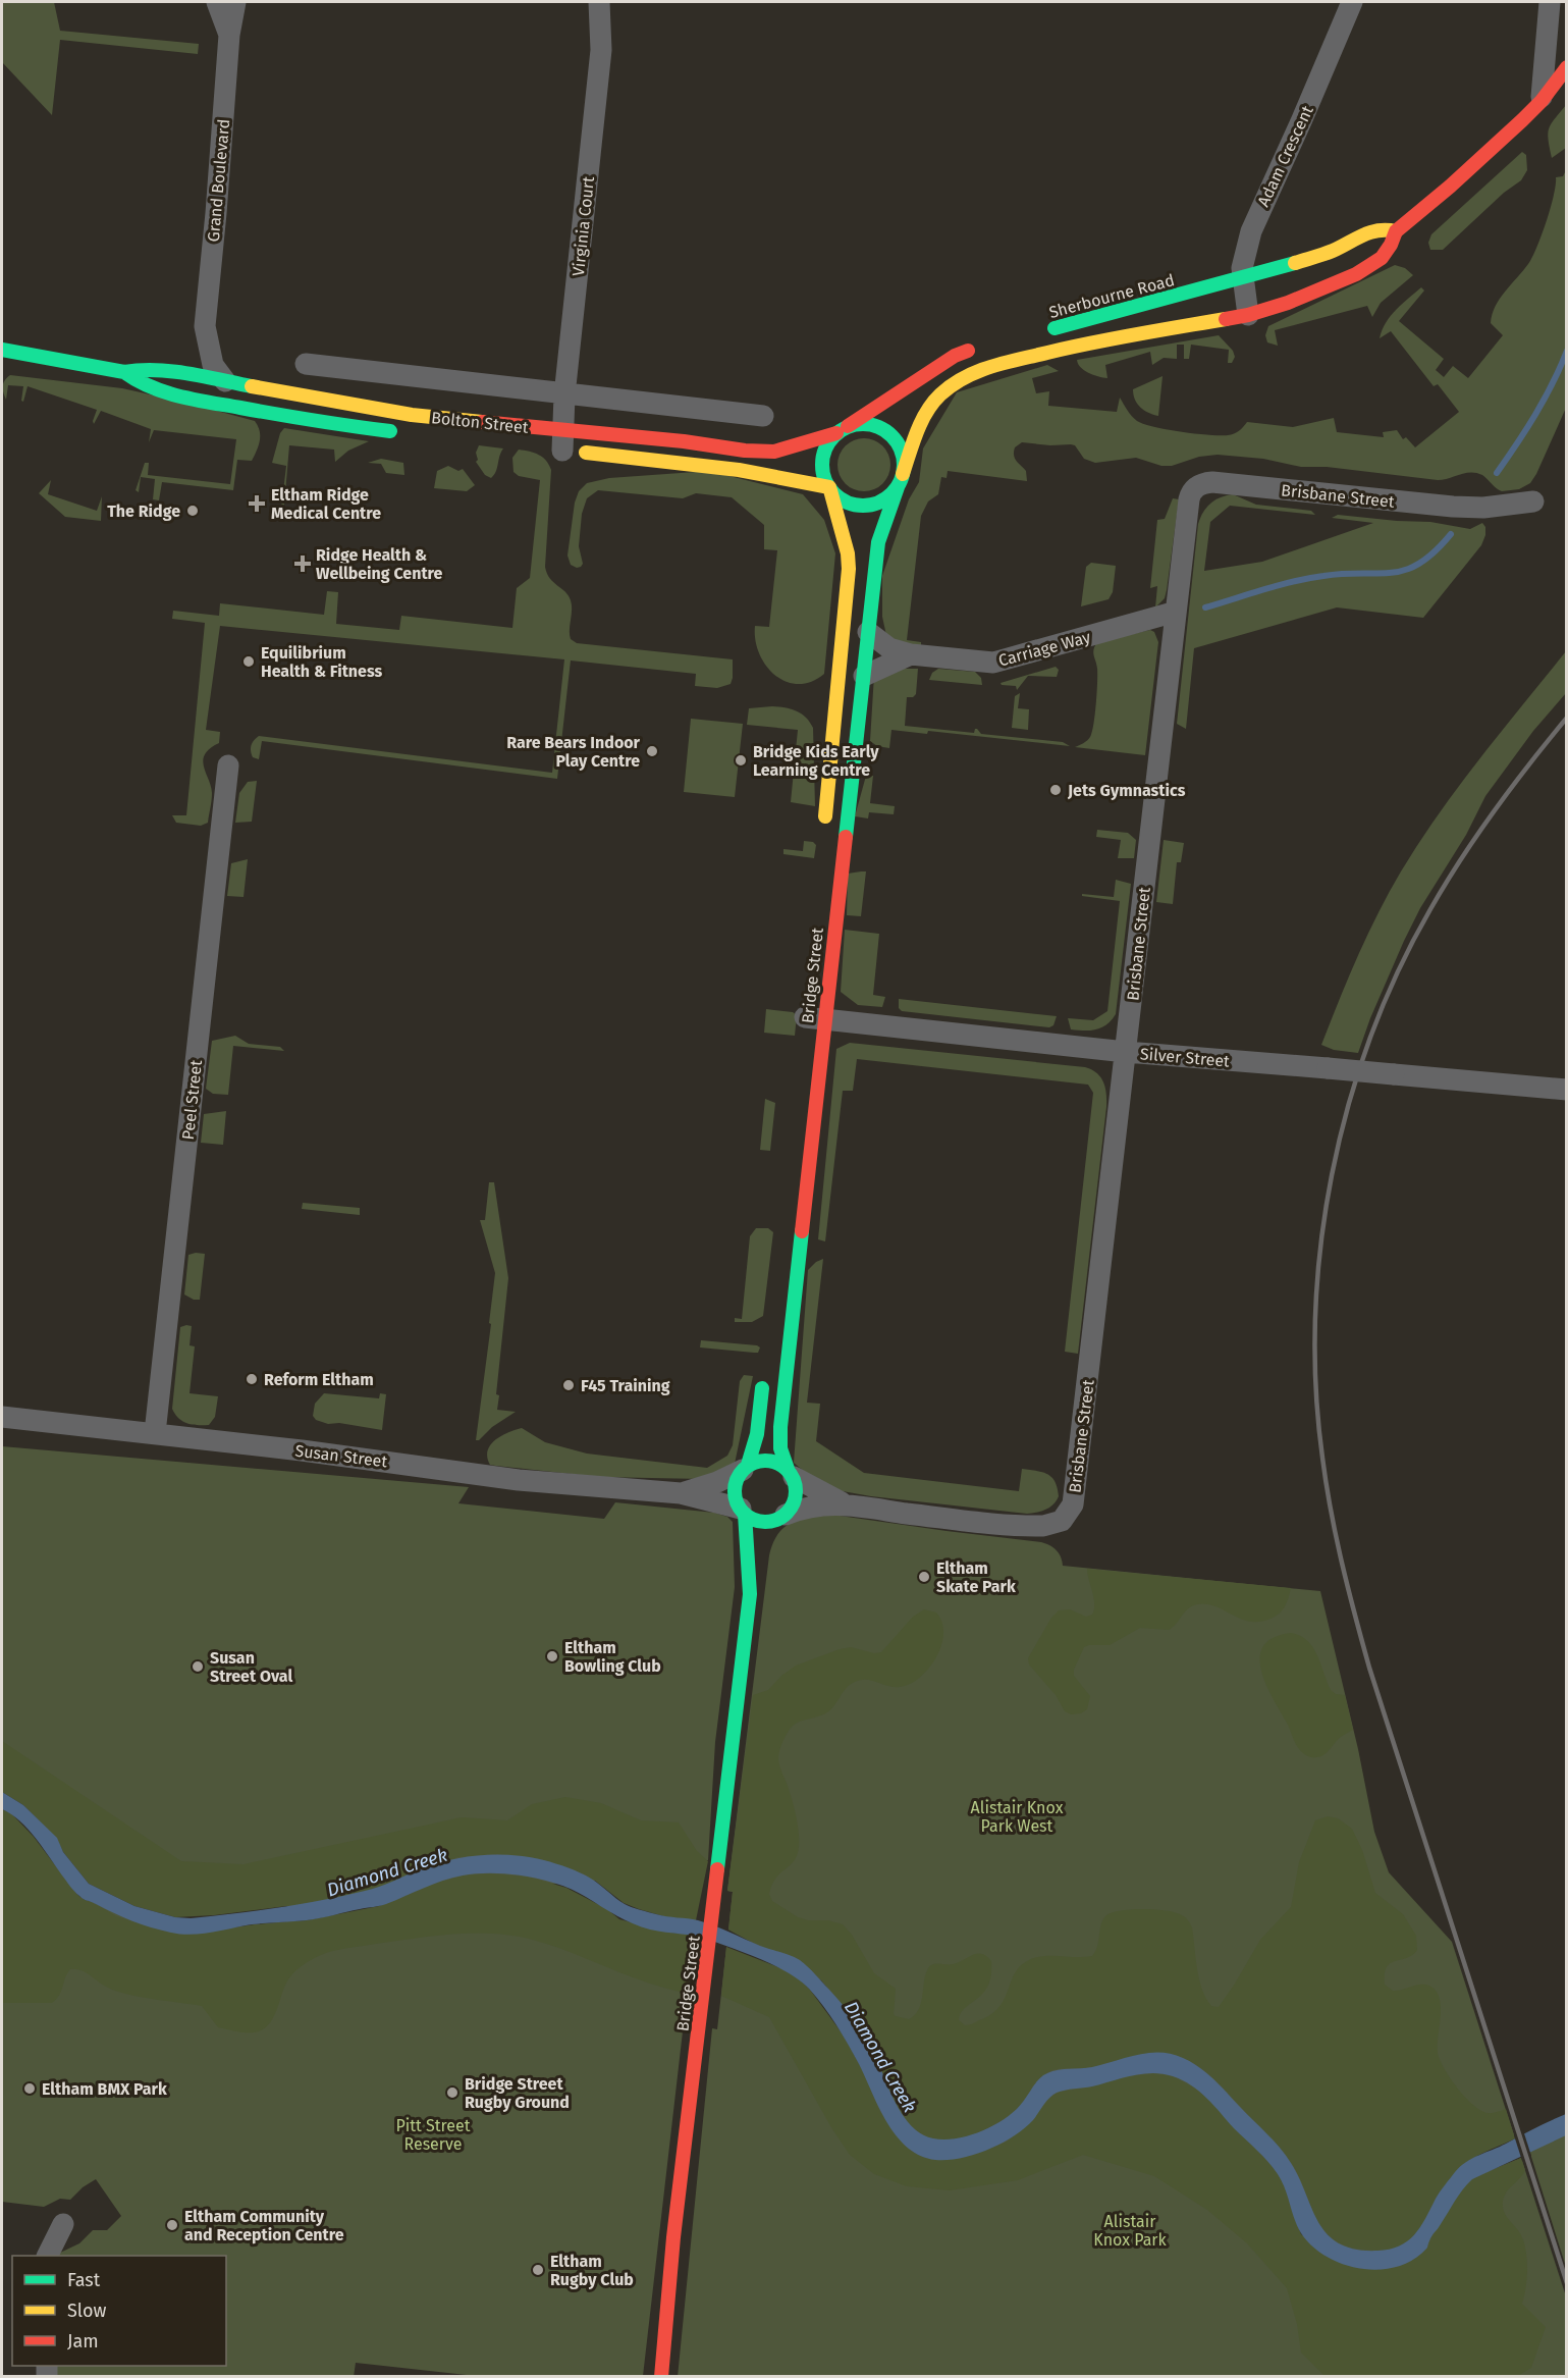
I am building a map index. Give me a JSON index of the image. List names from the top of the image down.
{
  "streets": {
    "main road": ["Sherbourne Road", "Bolton Street", "Bridge Street"],
    "street": [
      "Adam Crescent",
      "Grand Boulevard",
      "Virginia Court",
      "Brisbane Street",
      "Carriage Way",
      "Silver Street",
      "Peel Street",
      "Susan Street"
    ]
  },
  "crossings": [
    ["Adam Crescent", "Sherbourne Road"],
    ["Grand Boulevard", "Bolton Street"],
    ["Virginia Court", "Bolton Street"],
    ["Bolton Street", "Bridge Street"],
    ["Brisbane Street", "Carriage Way"],
    ["Brisbane Street", "Bridge Street"],
    ["Brisbane Street", "Silver Street"],
    ["Brisbane Street", "Susan Street"],
    ["Carriage Way", "Bridge Street"],
    ["Bridge Street", "Silver Street"],
    ["Bridge Street", "Susan Street"],
    ["Peel Street", "Susan Street"]
  ],
  "water": ["Diamond Creek"],
  "parks": ["Alistair Knox Park West", "Pitt Street Reserve", "Alistair Knox Park"],
  "places": {
    "health": ["Eltham Ridge Medical Centre", "Ridge Health & Wellbeing Centre"],
    "other": [
      "The Ridge",
      "Equilibrium Health & Fitness",
      "Rare Bears Indoor Play Centre",
      "Bridge Kids Early Learning Centre",
      "Jets Gymnastics",
      "Reform Eltham",
      "F45 Training",
      "Eltham Skate Park",
      "Eltham Bowling Club",
      "Susan Street Oval",
      "Eltham BMX Park",
      "Bridge Street Rugby Ground",
      "Eltham Community and Reception Centre",
      "Eltham Rugby Club"
    ]
  },
  "legend": ["Fast", "Slow", "Jam"]
}
